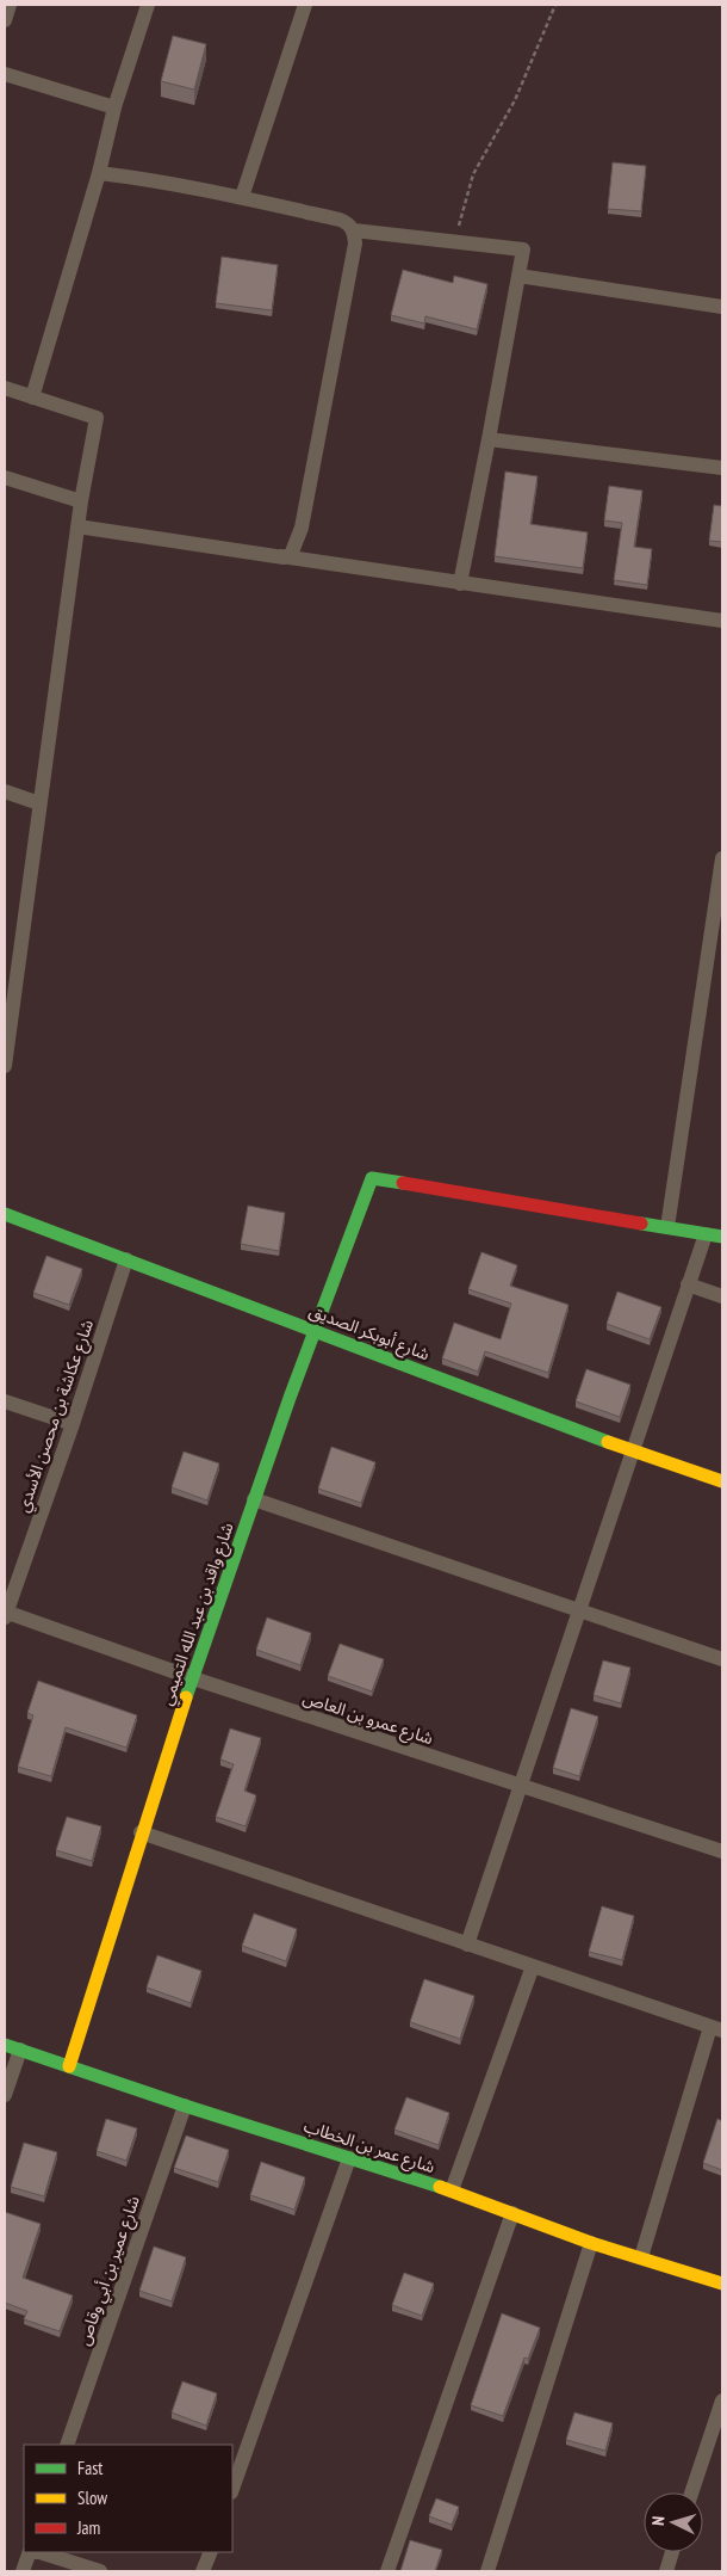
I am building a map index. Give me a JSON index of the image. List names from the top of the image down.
{
  "streets": {
    "street": [
      "شارع أبوبكر الصديق",
      "شارع عكاشة بن محصن الأسدي",
      "شارع واقد بن عبد الله التميمي",
      "شارع عمرو بن العاص",
      "شارع عمر بن الخطاب",
      "شارع عمير بن أبي وقاص"
    ]
  },
  "crossings": [
    ["شارع أبوبكر الصديق", "شارع عكاشة بن محصن الأسدي"],
    ["شارع أبوبكر الصديق", "شارع واقد بن عبد الله التميمي"],
    ["شارع عكاشة بن محصن الأسدي", "شارع عمرو بن العاص"],
    ["شارع واقد بن عبد الله التميمي", "شارع عمرو بن العاص"],
    ["شارع واقد بن عبد الله التميمي", "شارع عمر بن الخطاب"],
    ["شارع عمر بن الخطاب", "شارع عمير بن أبي وقاص"]
  ],
  "legend": ["Fast", "Slow", "Jam"],
  "north": "left"
}
